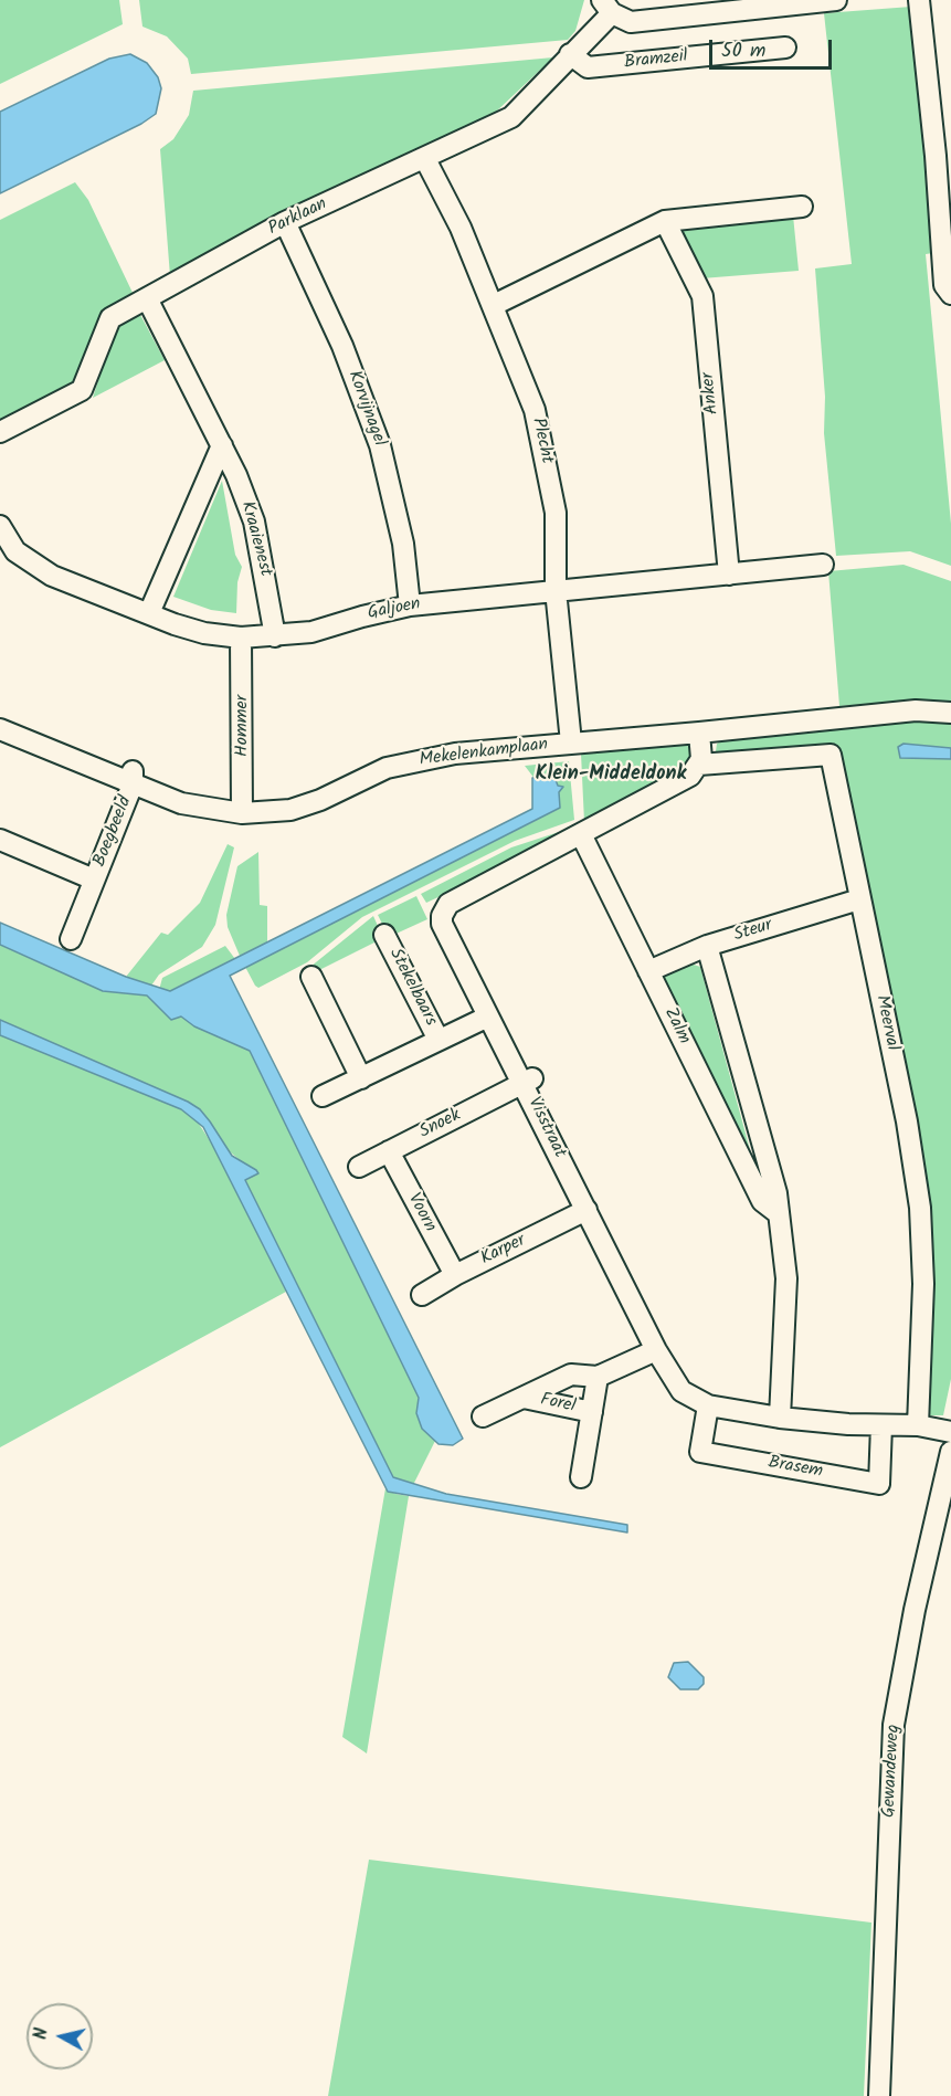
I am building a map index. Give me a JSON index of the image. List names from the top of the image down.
{
  "streets": {
    "street": [
      "Bramzeil",
      "Parklaan",
      "Anker",
      "Korvijnagel",
      "Plecht",
      "Kraaienest",
      "Galjoen",
      "Hommer",
      "Mekelenkamplaan",
      "Boegbeeld",
      "Steur",
      "Stekelbaars",
      "Meerval",
      "Zalm",
      "Snoek",
      "Visstraat",
      "Voorn",
      "Karper",
      "Forel",
      "Brasem",
      "Gewandeweg"
    ]
  },
  "crossings": [
    ["Bramzeil", "Parklaan"],
    ["Parklaan", "Korvijnagel"],
    ["Parklaan", "Plecht"],
    ["Parklaan", "Kraaienest"],
    ["Anker", "Galjoen"],
    ["Korvijnagel", "Galjoen"],
    ["Plecht", "Galjoen"],
    ["Plecht", "Mekelenkamplaan"],
    ["Kraaienest", "Galjoen"],
    ["Galjoen", "Hommer"],
    ["Hommer", "Mekelenkamplaan"],
    ["Mekelenkamplaan", "Boegbeeld"],
    ["Steur", "Meerval"],
    ["Steur", "Zalm"],
    ["Stekelbaars", "Visstraat"],
    ["Meerval", "Visstraat"],
    ["Zalm", "Visstraat"],
    ["Snoek", "Visstraat"],
    ["Snoek", "Voorn"],
    ["Visstraat", "Karper"],
    ["Visstraat", "Forel"],
    ["Visstraat", "Brasem"],
    ["Voorn", "Karper"]
  ],
  "districts": ["Klein-Middeldonk"],
  "scale_bar": "50 m",
  "north": "left"
}
